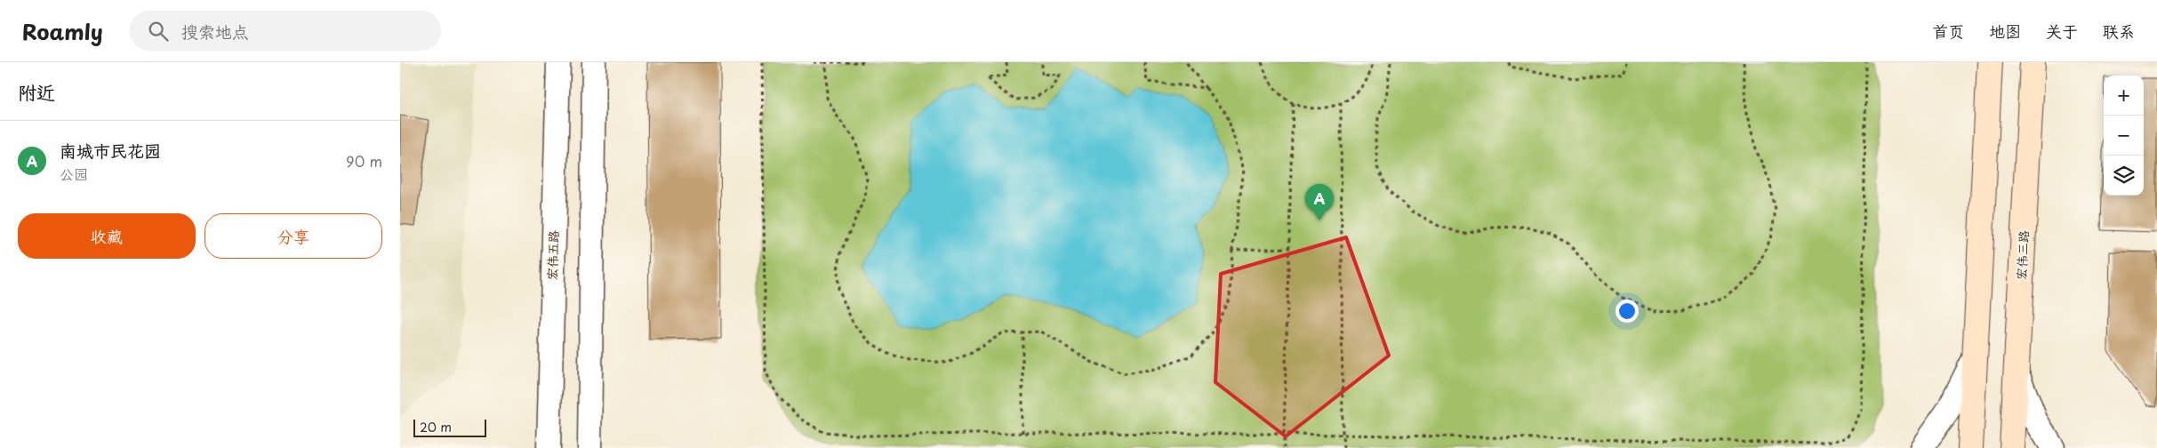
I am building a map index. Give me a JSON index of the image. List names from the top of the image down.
{
  "streets": {
    "main road": ["宏伟三路"],
    "street": ["宏伟五路"]
  },
  "scale_bar": "20 m",
  "page": {
    "header": "Roamly",
    "search": "搜索地点",
    "nav": [
      "首页",
      "地图",
      "关于",
      "联系"
    ],
    "heading": "附近",
    "map_buttons": ["+", "−"],
    "list": [
      {
        "mark": "A",
        "name": "南城市民花园",
        "note": "公园",
        "value": "90 m"
      }
    ],
    "pins": "A",
    "buttons": ["收藏", "分享"],
    "scale": "20 m"
  }
}
